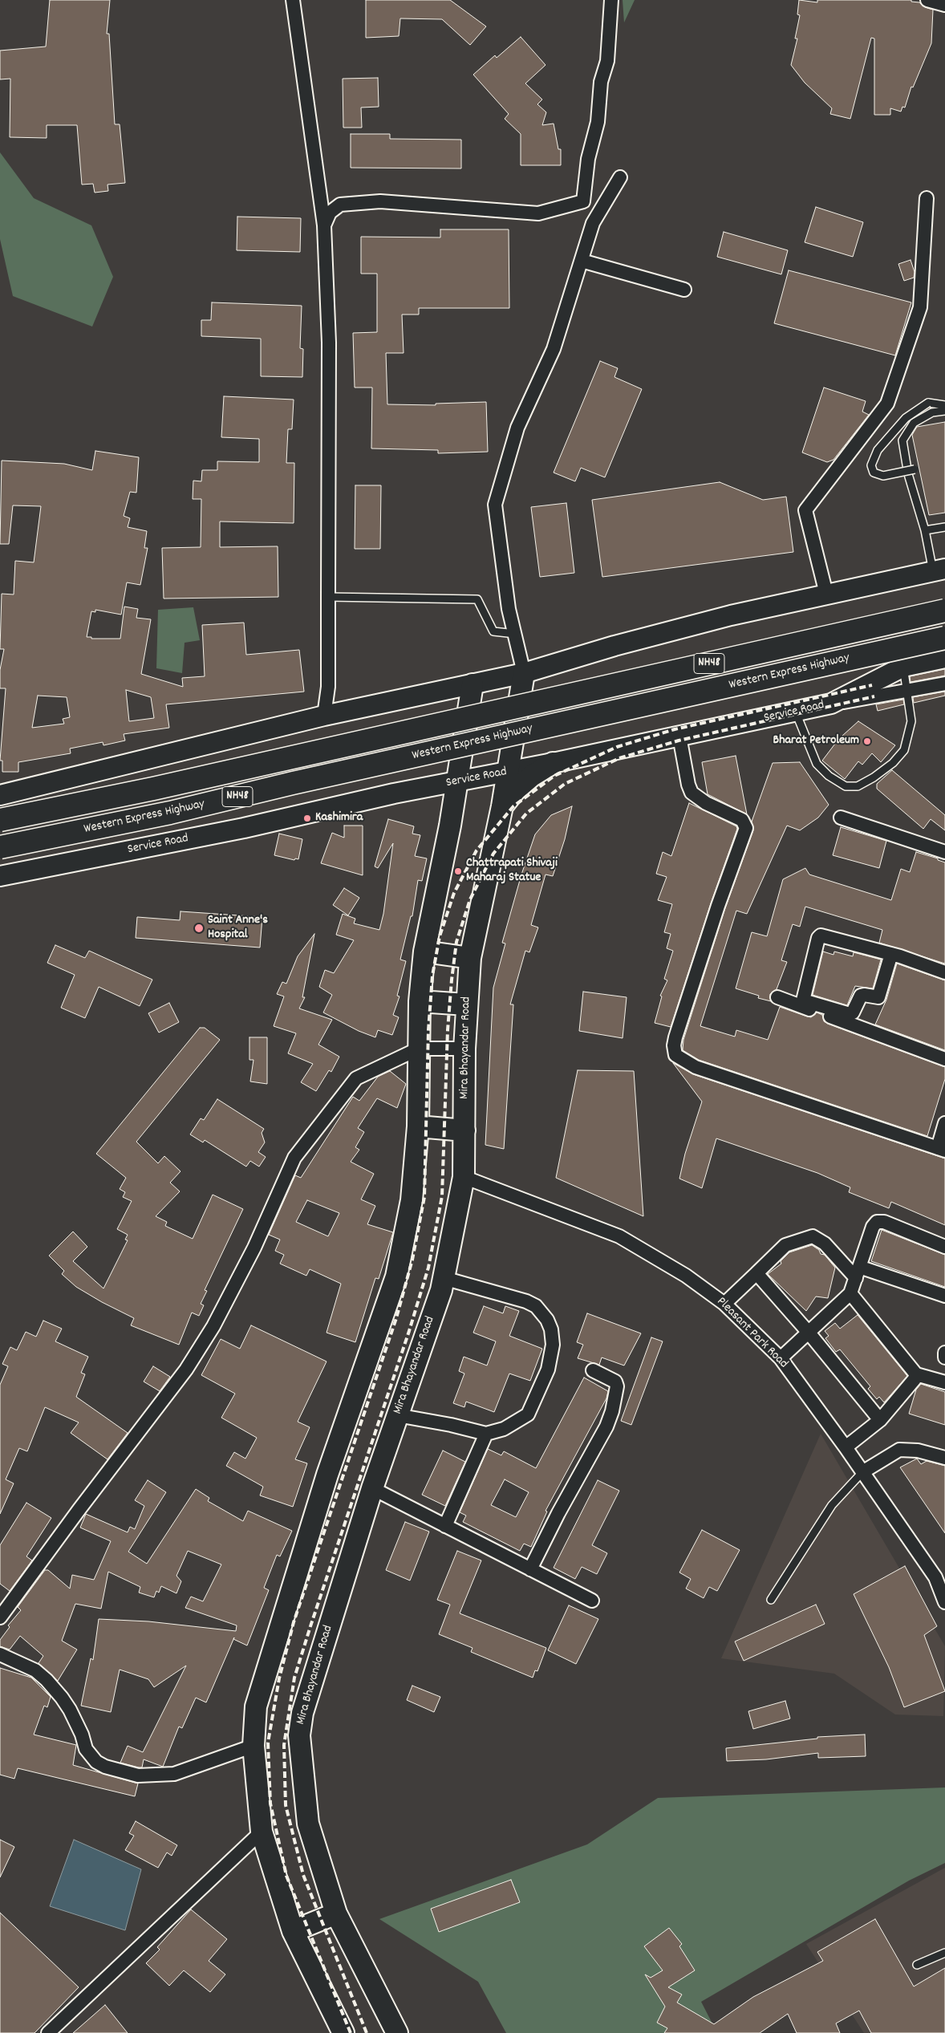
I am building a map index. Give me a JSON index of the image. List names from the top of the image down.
{
  "streets": {
    "highway": ["NH48", "Western Express Highway"],
    "main road": ["Service Road", "Mira Bhayandar Road"],
    "street": ["Pleasant Park Road"]
  },
  "crossings": [
    ["Service Road", "Mira Bhayandar Road"],
    ["Mira Bhayandar Road", "Pleasant Park Road"]
  ],
  "places": [
    "Bharat Petroleum",
    "Kashimira",
    "Chattrapati Shivaji Maharaj Statue",
    "Saint Anne's Hospital"
  ]
}
